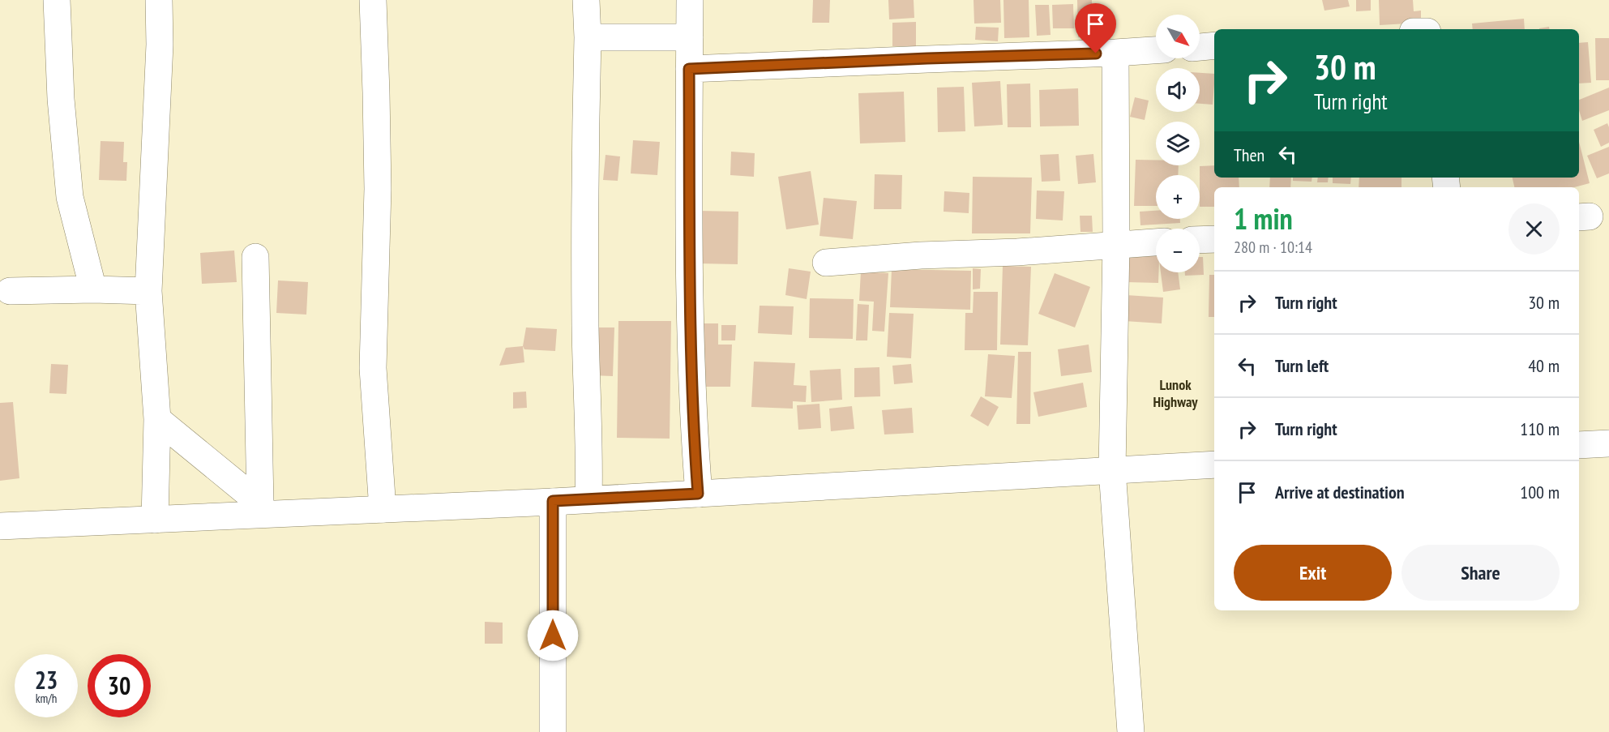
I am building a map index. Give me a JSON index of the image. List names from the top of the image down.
{
  "districts": ["Lunok Highway"],
  "north": "bottom right",
  "page": {
    "map_buttons": ["+", "−"],
    "turn": ["30 m", "Turn right"],
    "then": "Then",
    "heading": ["1 min", "280 m · 10:14"],
    "list": [
      {
        "name": "Turn right",
        "value": "30 m"
      },
      {
        "name": "Turn left",
        "value": "40 m"
      },
      {
        "name": "Turn right",
        "value": "110 m"
      },
      {
        "name": "Arrive at destination",
        "value": "100 m"
      }
    ],
    "buttons": ["Exit", "Share"],
    "speed": "23 km/h",
    "limit": "30"
  }
}
